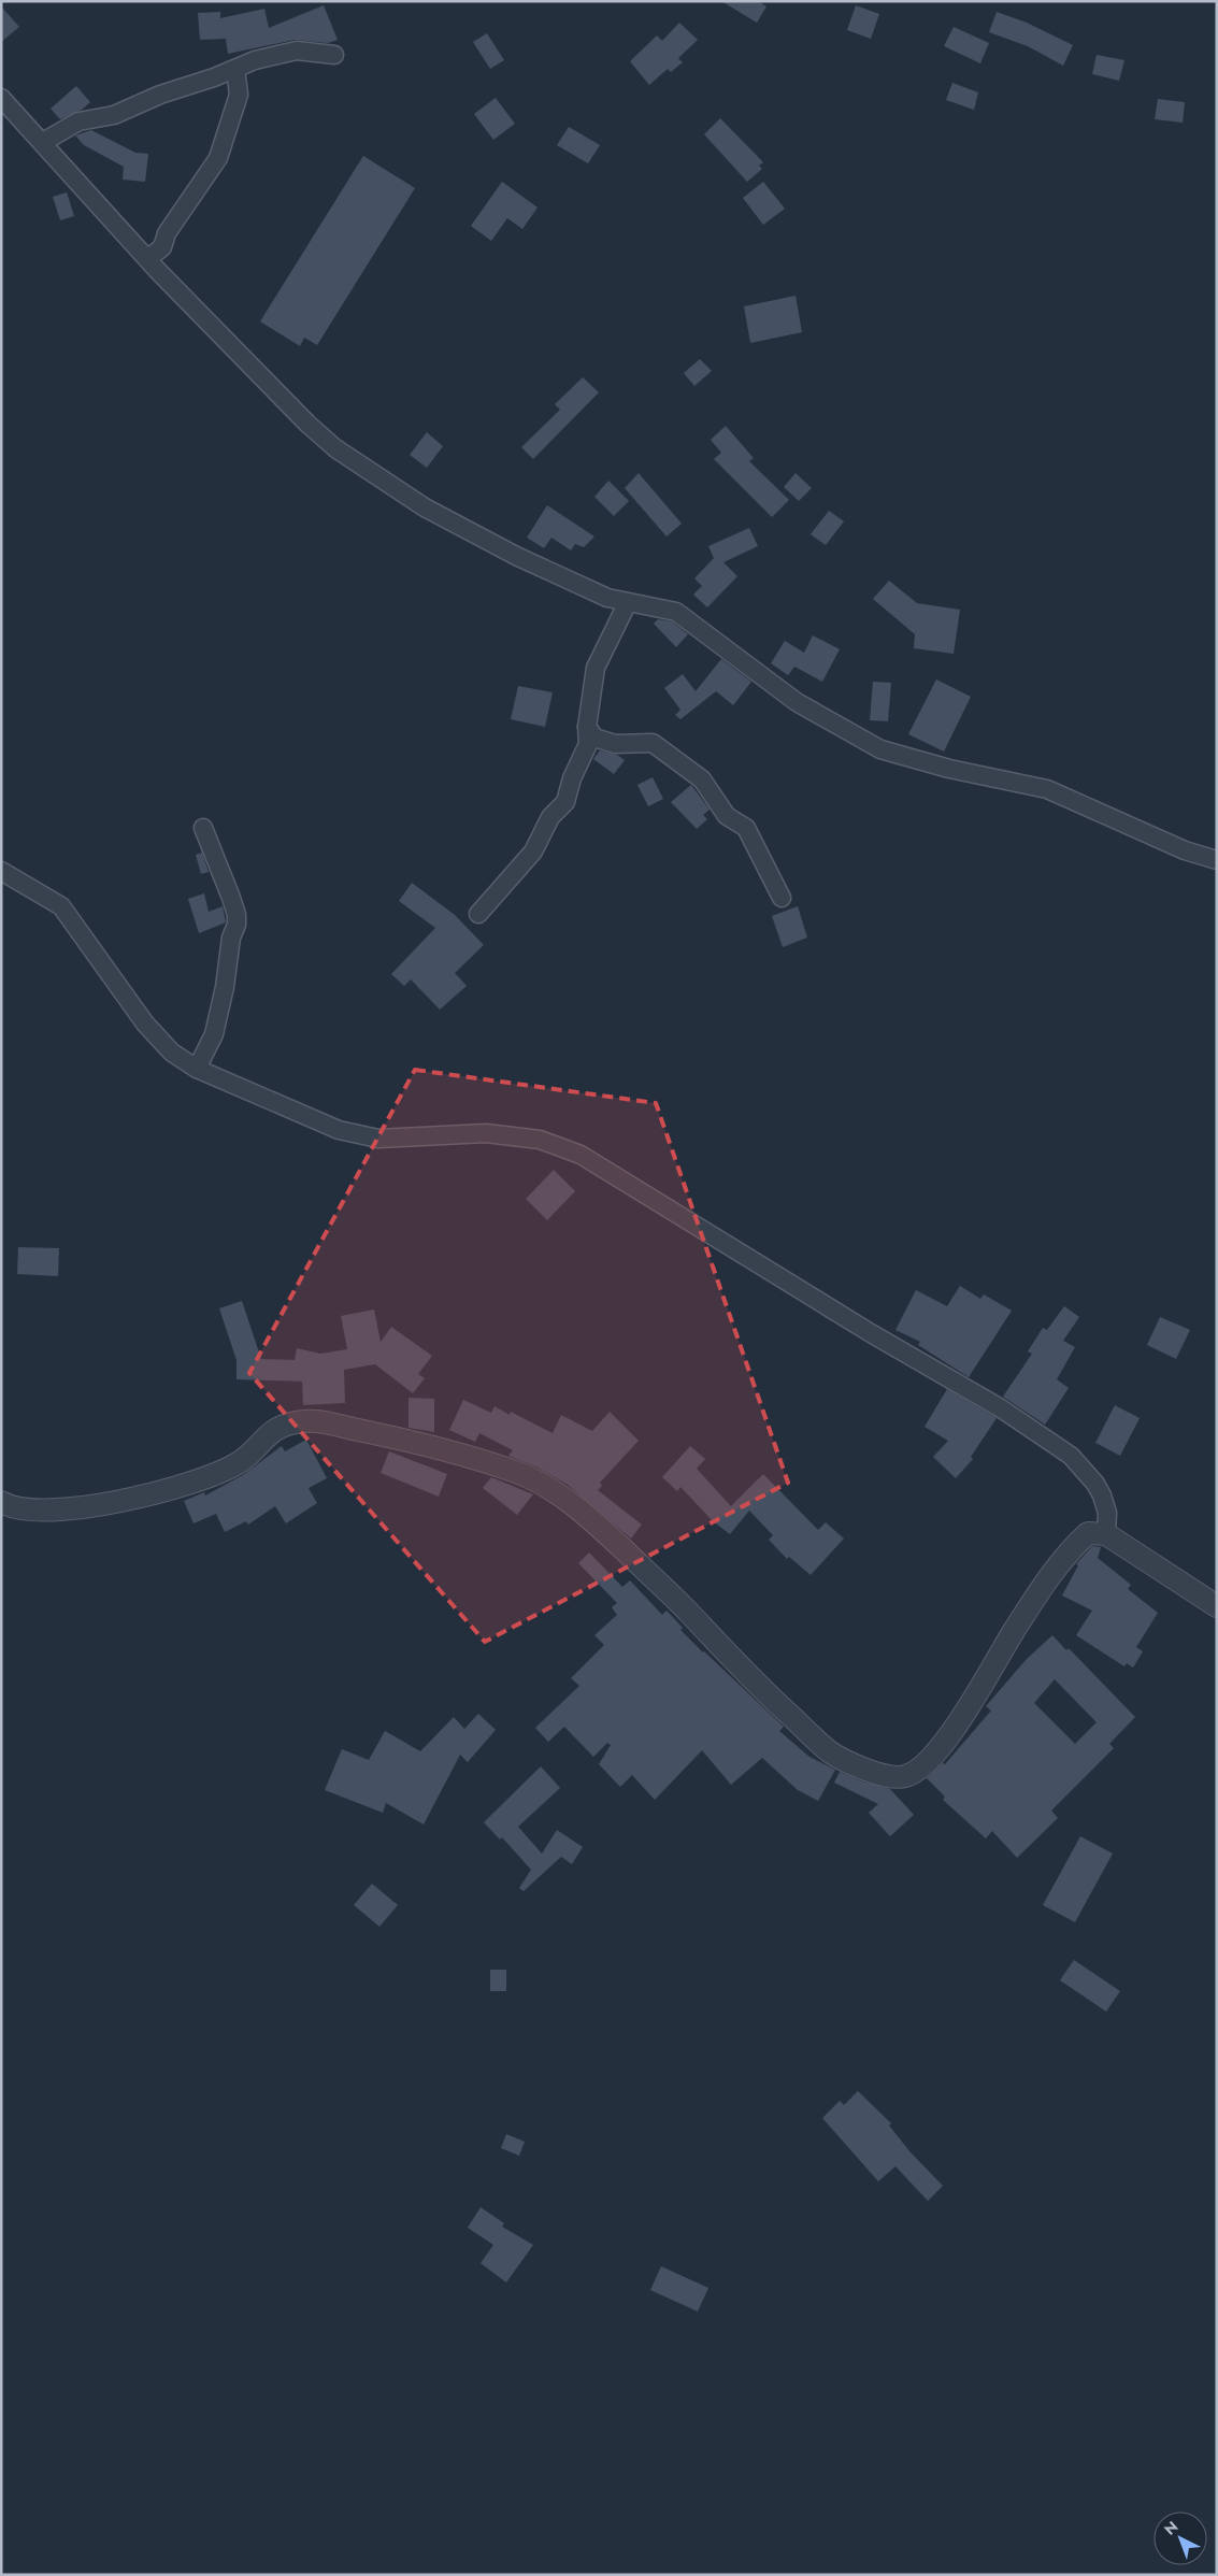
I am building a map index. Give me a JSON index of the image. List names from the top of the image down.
{
  "north": "top left"
}
